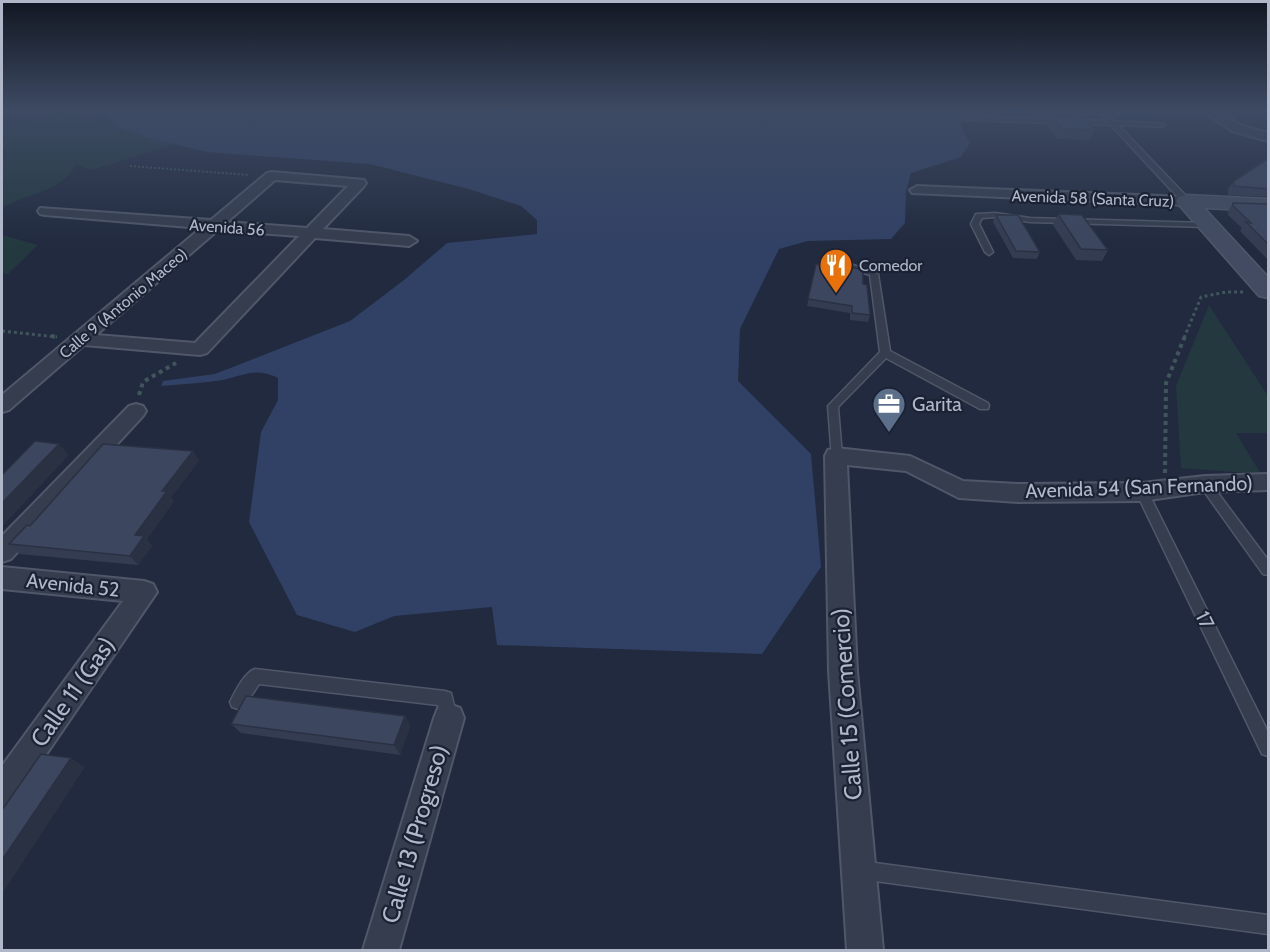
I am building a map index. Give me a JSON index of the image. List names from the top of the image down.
{
  "streets": {
    "main road": ["Avenida 58 (Santa Cruz)"],
    "street": [
      "Avenida 56",
      "Calle 9 (Antonio Maceo)",
      "Avenida 54 (San Fernando)",
      "Avenida 52",
      "Calle 11 (Gas)",
      "Calle 15 (Comercio)",
      "Calle 13 (Progreso)"
    ],
    "lane": ["17"]
  },
  "crossings": [
    ["Avenida 56", "Calle 9 (Antonio Maceo)"],
    ["Avenida 54 (San Fernando)", "17"],
    ["Avenida 54 (San Fernando)", "Calle 15 (Comercio)"],
    ["Avenida 52", "Calle 11 (Gas)"]
  ],
  "places": {
    "restaurant": ["Comedor"],
    "office": ["Garita"]
  }
}
